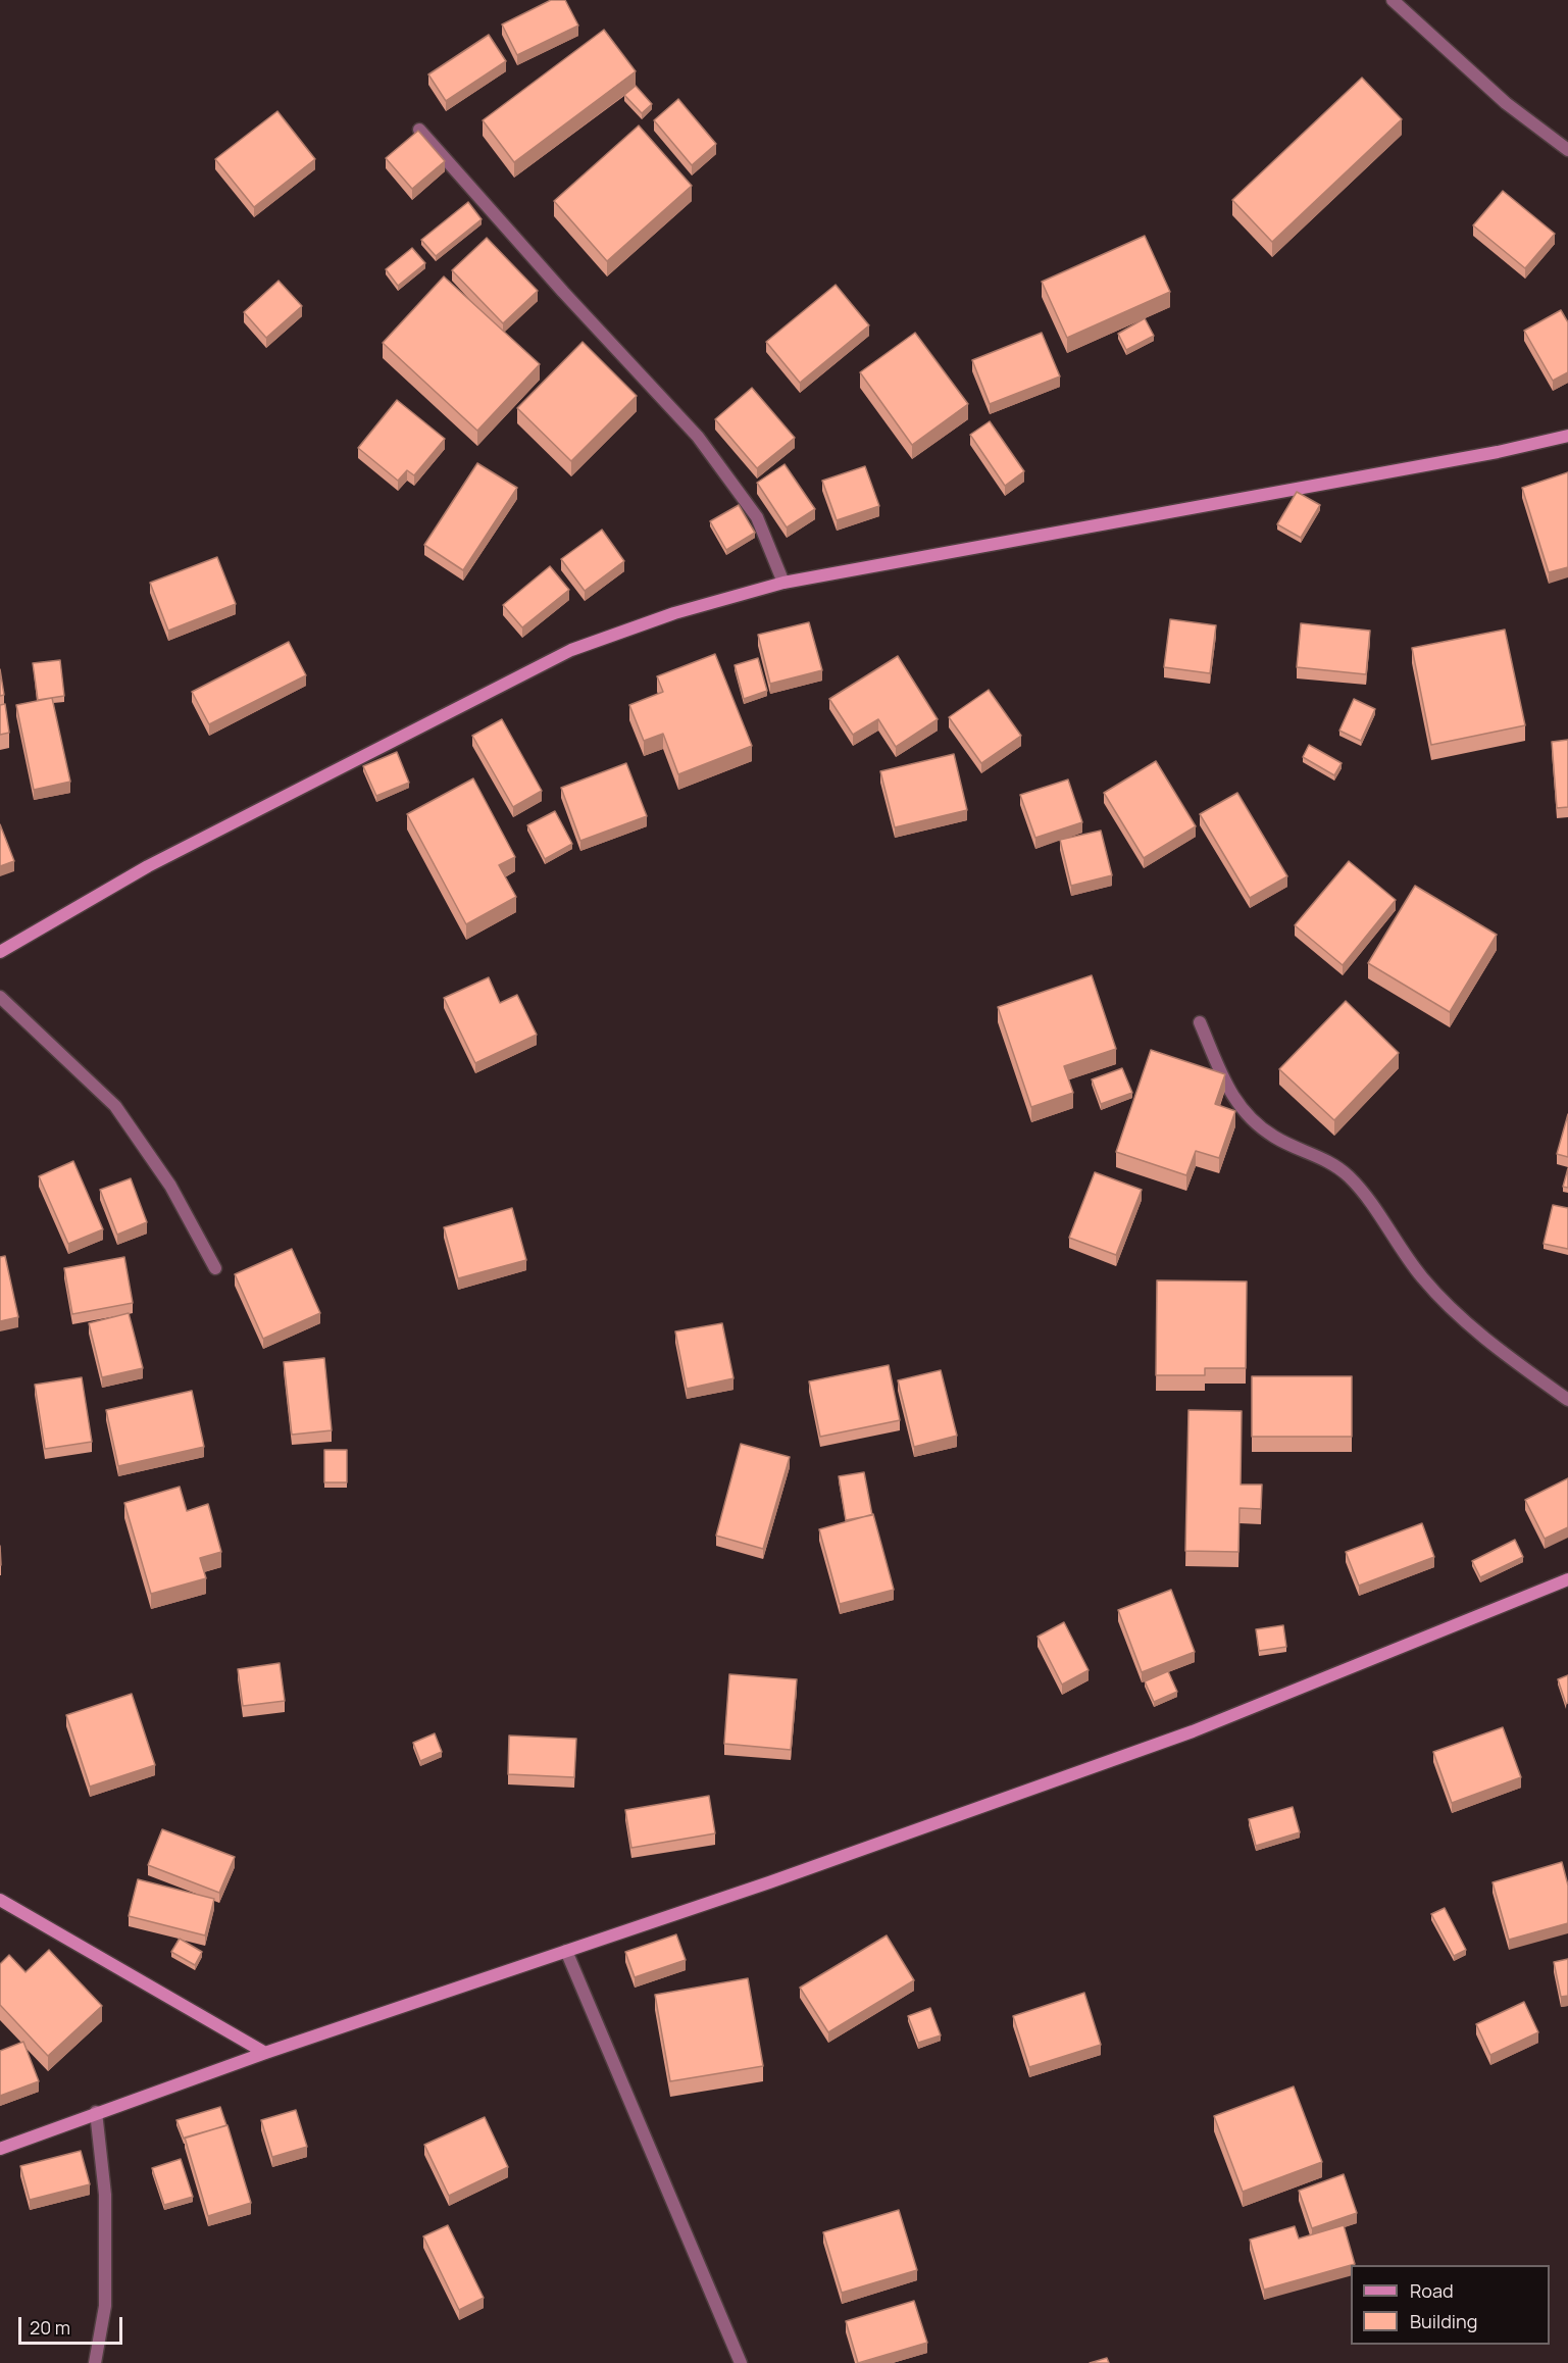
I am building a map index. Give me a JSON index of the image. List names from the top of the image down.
{
  "legend": ["Road", "Building"],
  "scale_bar": "20 m"
}
